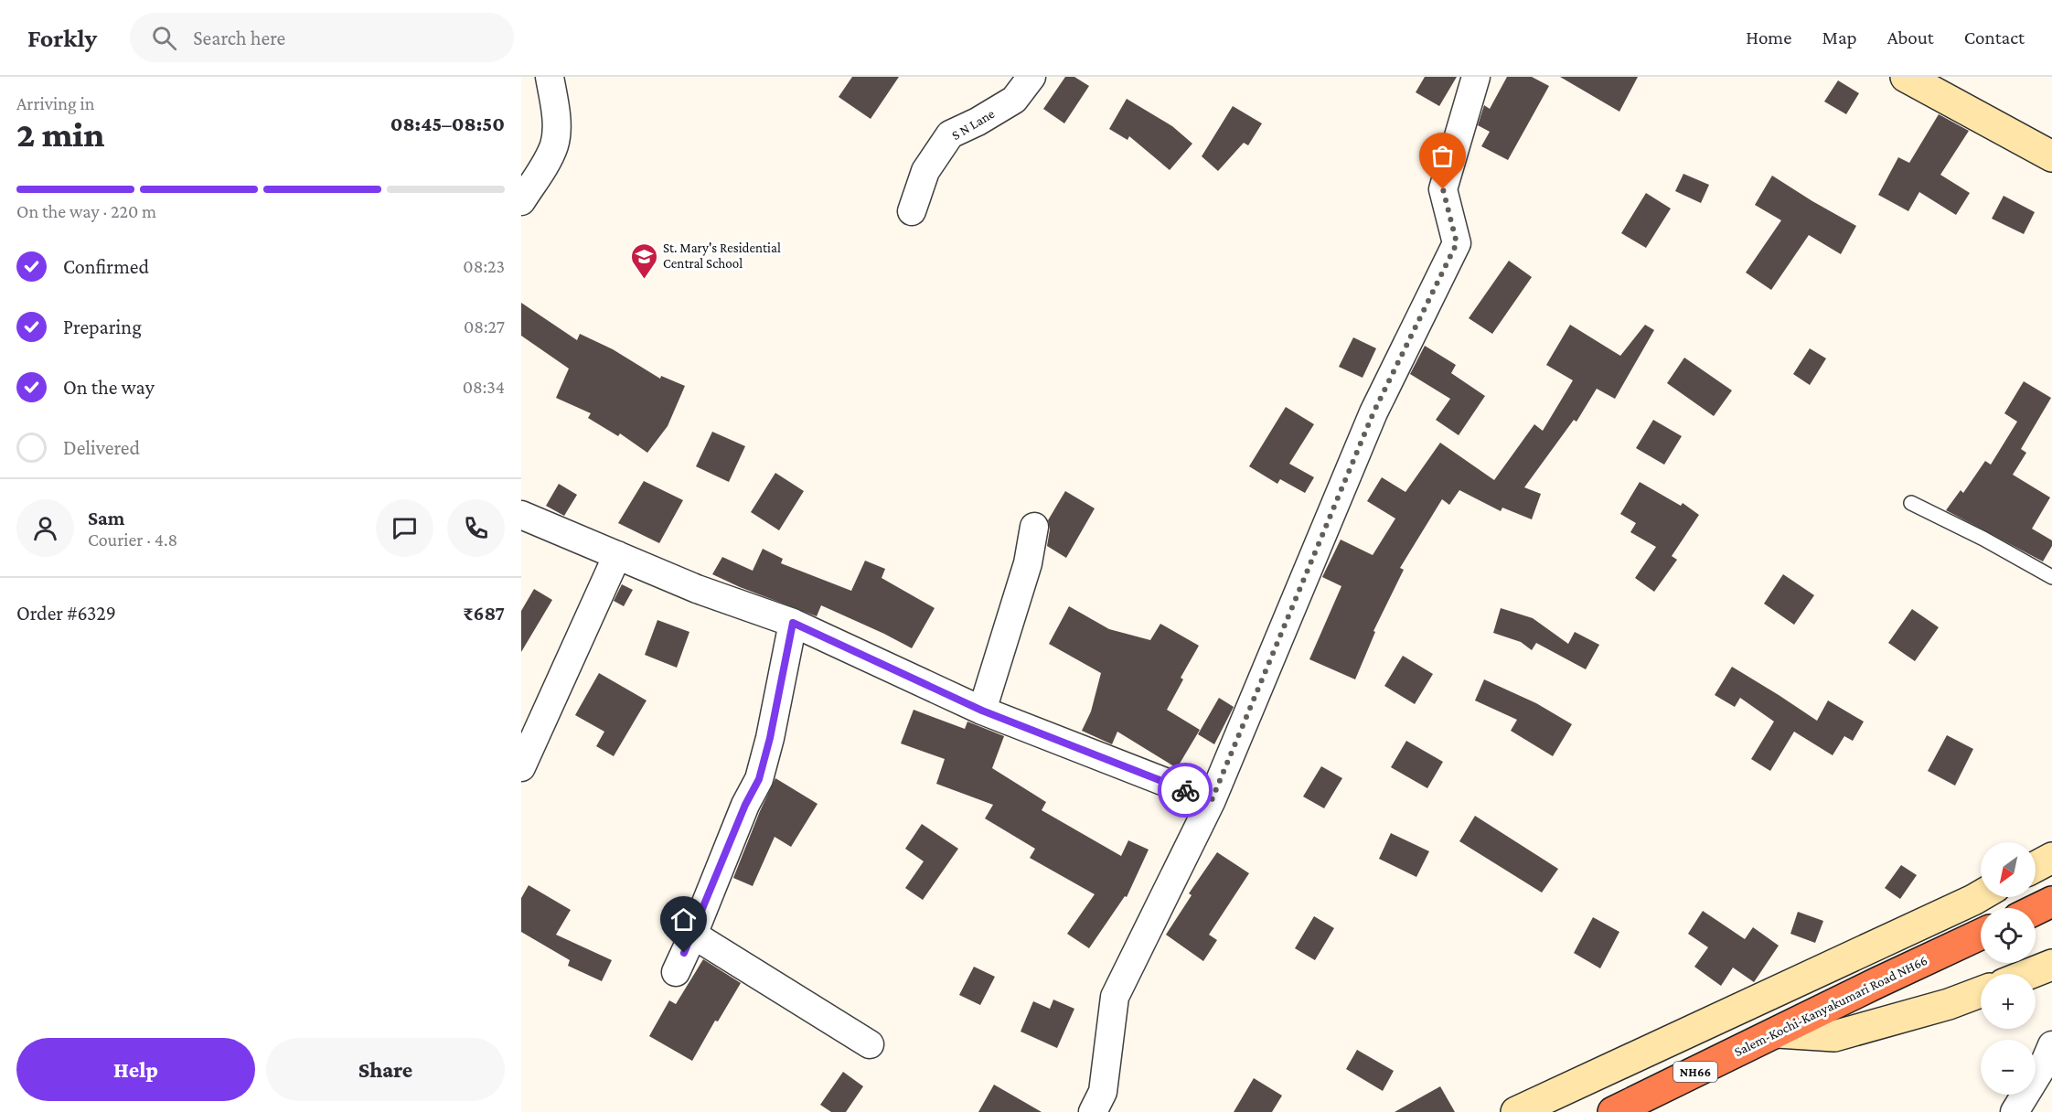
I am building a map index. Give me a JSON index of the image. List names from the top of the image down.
{
  "streets": {
    "highway": ["Salem-Kochi-Kanyakumari Road NH66", "NH66"],
    "street": ["S N Lane"]
  },
  "places": {
    "school or university": ["St. Mary's Residential Central School"]
  },
  "north": "bottom left",
  "page": {
    "header": "Forkly",
    "search": "Search here",
    "nav": [
      "Home",
      "Map",
      "About",
      "Contact"
    ],
    "heading": ["2 min", "Arriving in", "08:45–08:50"],
    "panel": [
      "Sam",
      "Courier · 4.8",
      "Order #6329",
      "₹687"
    ],
    "bar": "On the way · 220 m",
    "list": [
      ["Confirmed", "08:23"],
      ["Preparing", "08:27"],
      ["On the way", "08:34"],
      "Delivered"
    ],
    "map_buttons": ["+", "−"],
    "buttons": ["Help", "Share"]
  }
}
